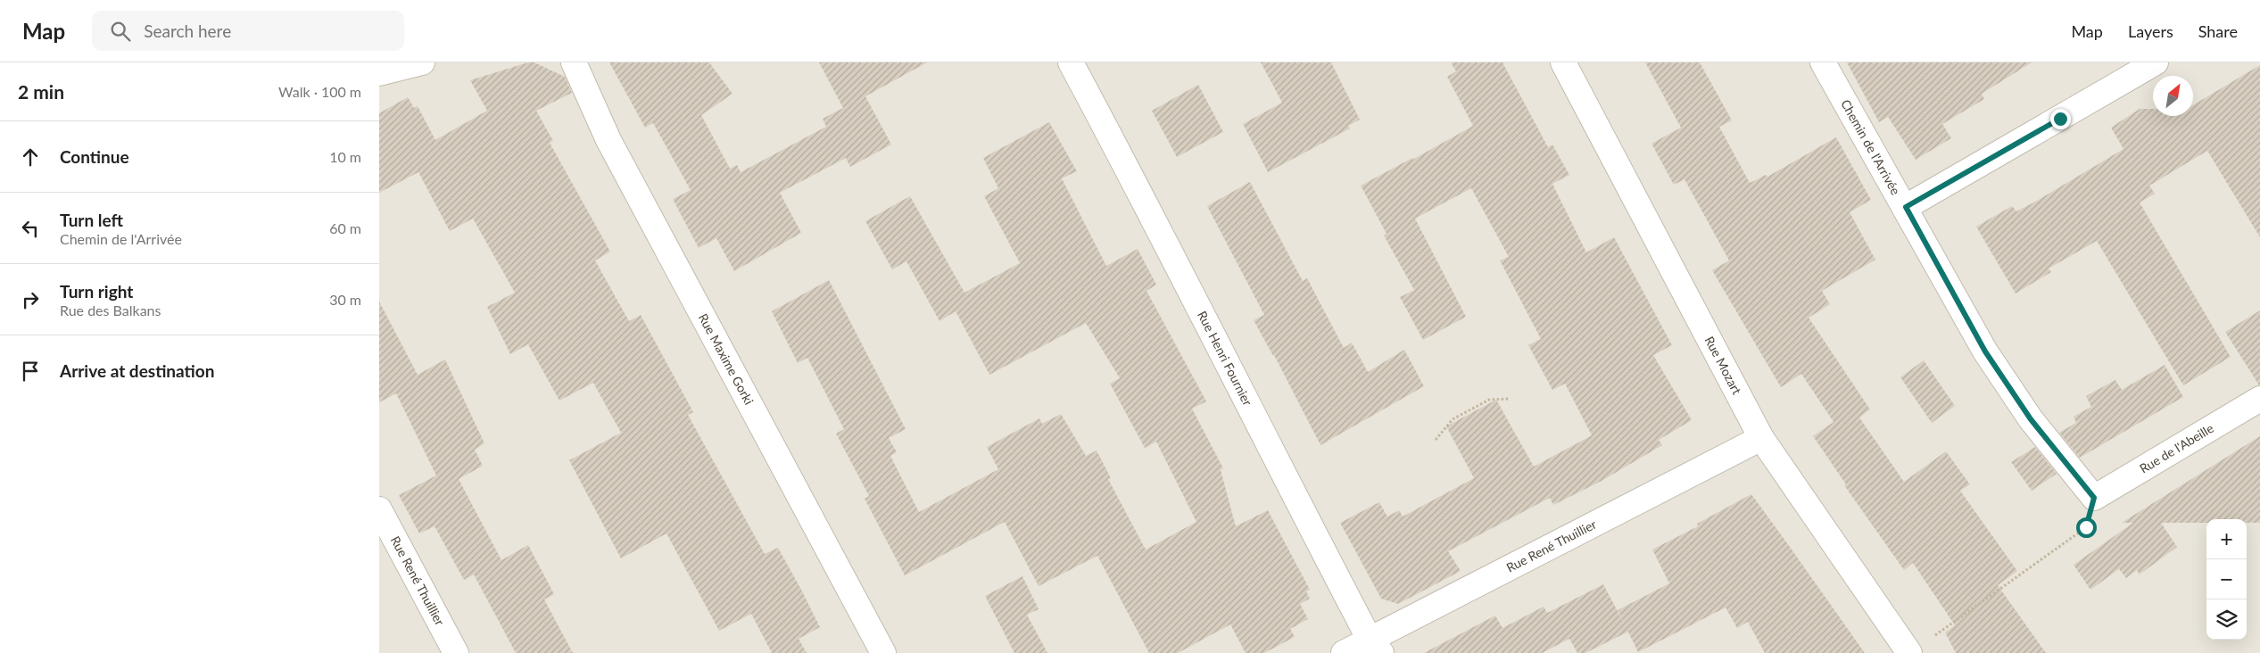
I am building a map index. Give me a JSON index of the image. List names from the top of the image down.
{
  "streets": {
    "street": [
      "Chemin de l'Arrivée",
      "Rue Henri Fournier",
      "Rue Maxime Gorki",
      "Rue Mozart",
      "Rue de l'Abeille",
      "Rue René Thuillier"
    ]
  },
  "crossings": [
    ["Chemin de l'Arrivée", "Rue de l'Abeille"],
    ["Rue Henri Fournier", "Rue René Thuillier"],
    ["Rue Mozart", "Rue René Thuillier"]
  ],
  "north": "top right",
  "page": {
    "header": "Map",
    "search": "Search here",
    "nav": ["Map", "Layers", "Share"],
    "heading": ["2 min", "Walk · 100 m"],
    "list": [
      ["Continue", "10 m"],
      ["Turn left", "Chemin de l'Arrivée", "60 m"],
      ["Turn right", "Rue des Balkans", "30 m"],
      "Arrive at destination"
    ],
    "map_buttons": ["+", "−"]
  }
}
